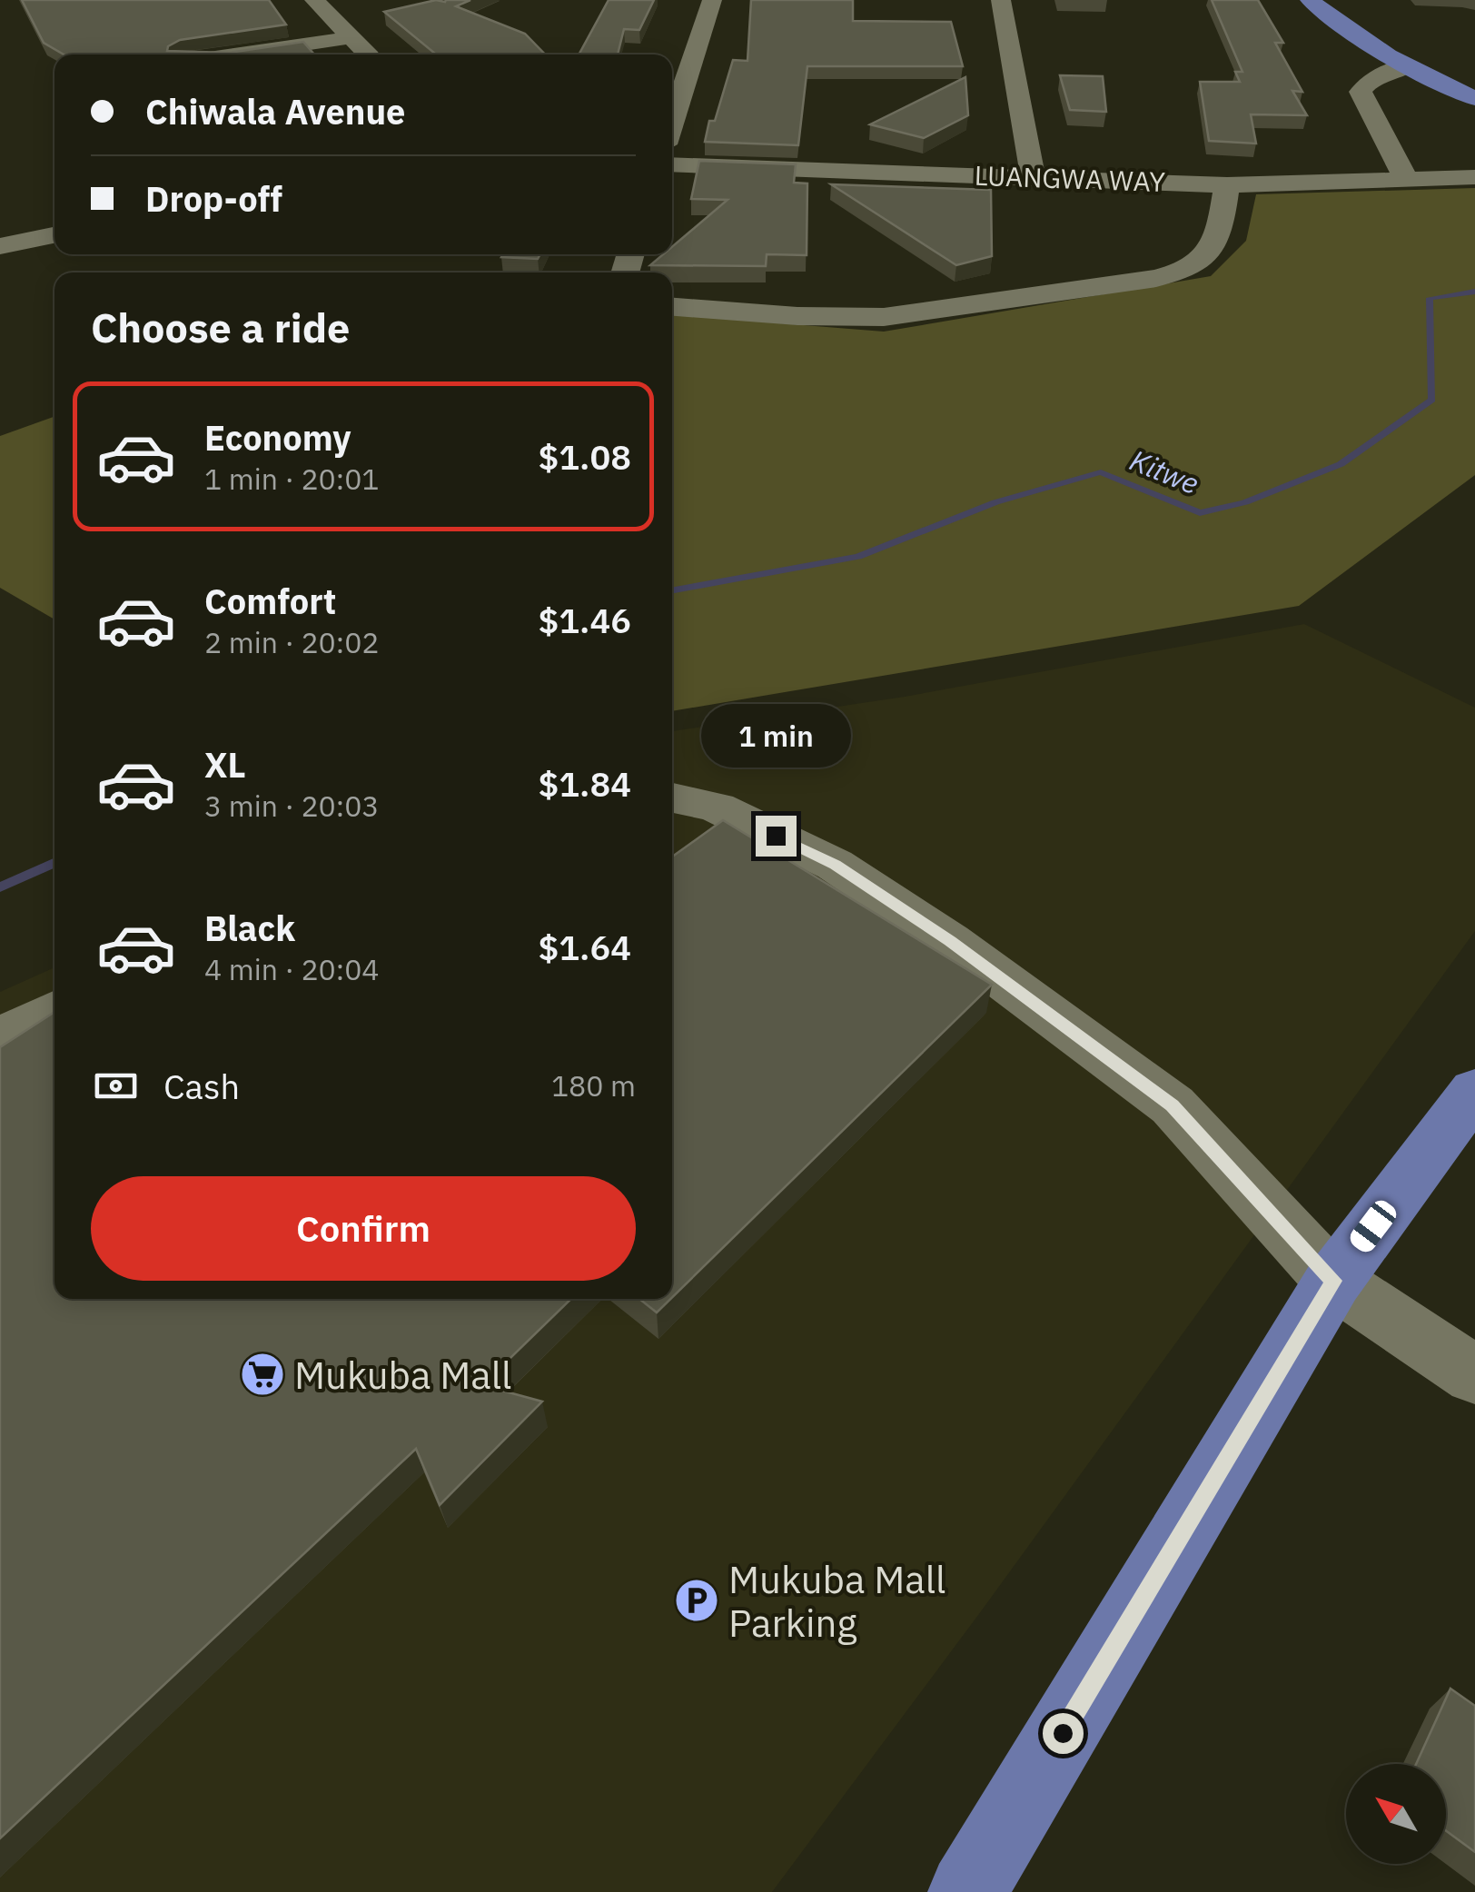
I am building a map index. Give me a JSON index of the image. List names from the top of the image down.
{
  "streets": {
    "street": ["LUANGWA WAY"]
  },
  "water": ["Kitwe"],
  "places": {
    "supermarket": ["Mukuba Mall"],
    "parking": ["Mukuba Mall Parking"]
  },
  "north": "top left",
  "page": {
    "banner": ["Chiwala Avenue", "Drop-off"],
    "heading": "Choose a ride",
    "list": [
      {
        "name": "Economy",
        "note": "1 min · 20:01",
        "value": "$1.08"
      },
      {
        "name": "Comfort",
        "note": "2 min · 20:02",
        "value": "$1.46"
      },
      {
        "name": "XL",
        "note": "3 min · 20:03",
        "value": "$1.84"
      },
      {
        "name": "Black",
        "note": "4 min · 20:04",
        "value": "$1.64"
      }
    ],
    "bubble": "1 min",
    "pay": ["Cash", "180 m"],
    "buttons": "Confirm"
  }
}
